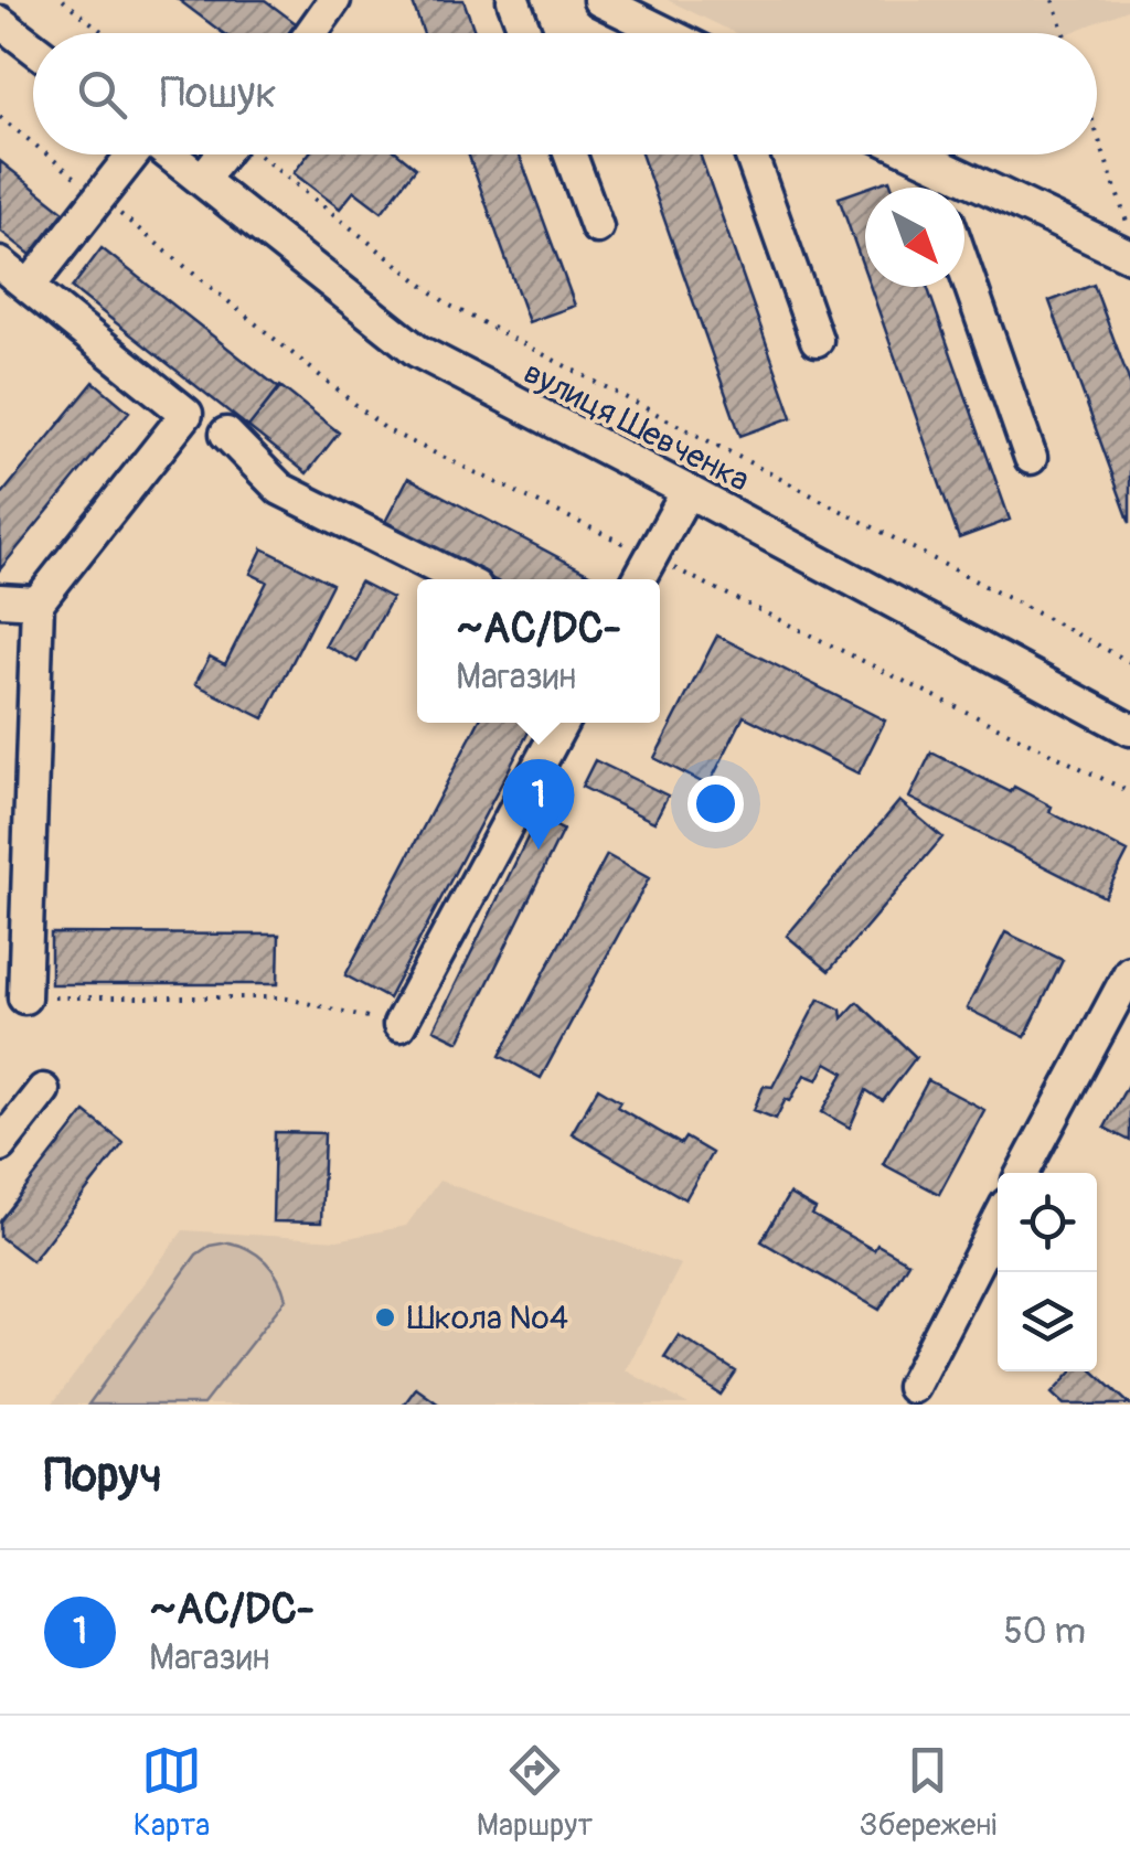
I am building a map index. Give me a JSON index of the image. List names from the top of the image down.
{
  "streets": {
    "street": ["вулиця Шевченка"]
  },
  "places": ["Школа №4"],
  "north": "bottom right",
  "page": {
    "search": "Пошук",
    "popup": ["~AC/DC-", "Магазин"],
    "pins": "1",
    "heading": "Поруч",
    "list": [
      {
        "mark": "1",
        "name": "~AC/DC-",
        "note": "Магазин",
        "value": "50 m"
      }
    ],
    "nav": ["Карта", "Маршрут", "Збережені"]
  }
}
